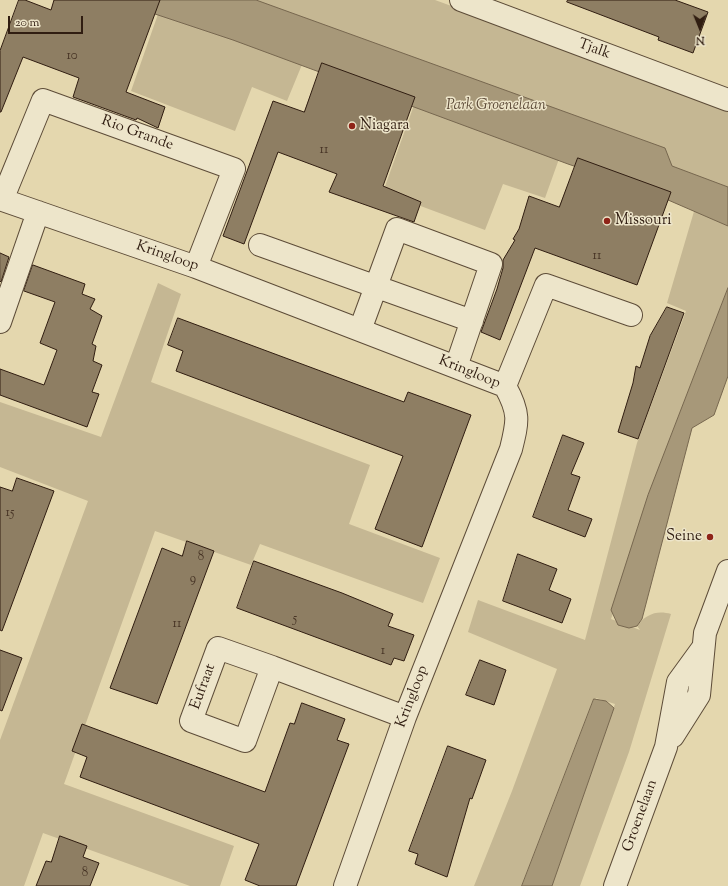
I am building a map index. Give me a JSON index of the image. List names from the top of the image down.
{
  "streets": {
    "street": [
      "Tjalk",
      "Rio Grande",
      "Kringloop",
      "Groenelaan"
    ]
  },
  "crossings": [
    ["Rio Grande", "Kringloop"]
  ],
  "parks": ["Park Groenelaan"],
  "places": ["Niagara", "Missouri", "Seine"],
  "house_numbers": [
    "10",
    "11",
    "11",
    "15",
    "8",
    "9",
    "5",
    "11",
    "1",
    "8"
  ],
  "scale_bar": "20 m",
  "north": "bottom"
}
